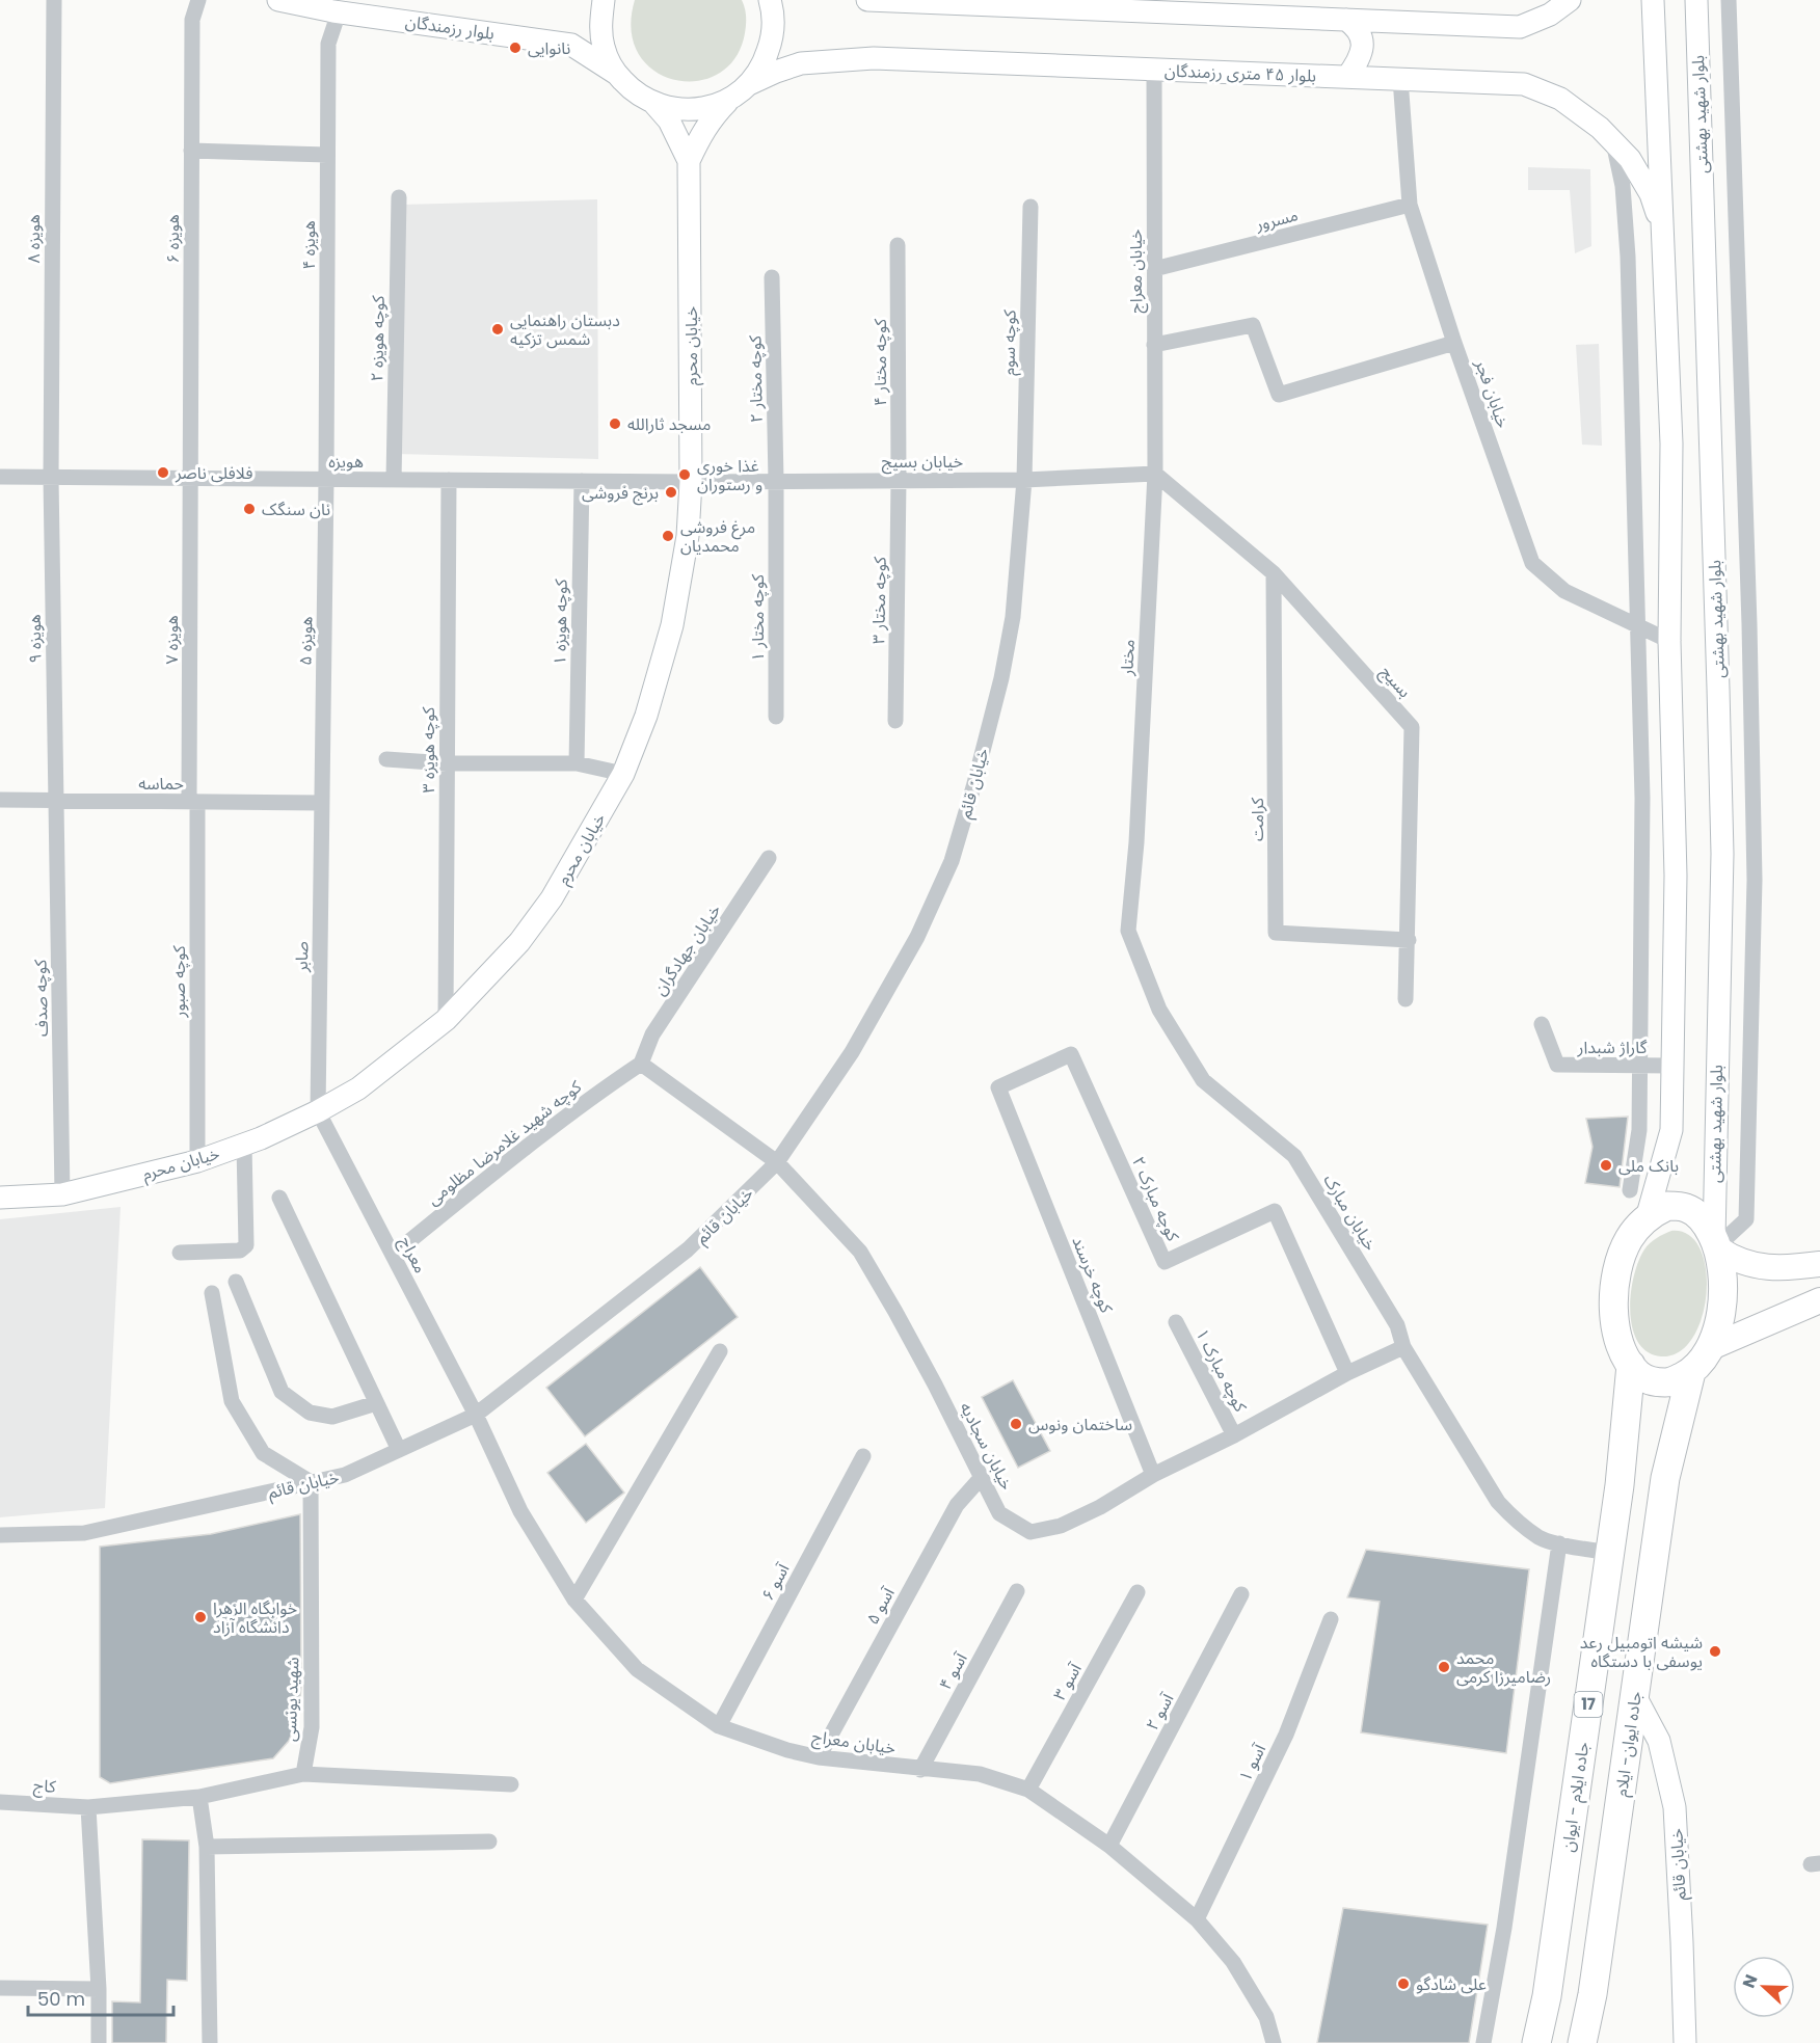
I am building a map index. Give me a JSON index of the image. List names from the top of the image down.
{
  "streets": {
    "highway": ["17", "جاده ایوان- ایلام", "جاده ایلام - ایوان"],
    "main road": [
      "بلوار رزمندگان",
      "بلوار ۴۵ متری رزمندگان",
      "بلوار شهید بهشتی",
      "خیابان محرم",
      "خیابان قائم"
    ],
    "street": [
      "مسرور",
      "هویزه ۸",
      "هویزه ۶",
      "هویزه ۴",
      "خیابان معراج",
      "کوچه هویزه ۲",
      "کوچه سوم",
      "کوچه مختار ۴",
      "کوچه مختار ۲",
      "خیابان فجر",
      "هویزه",
      "خیابان بسیج",
      "کوچه مختار ۳",
      "کوچه مختار ۱",
      "کوچه هویزه ۱",
      "هویزه ۹",
      "هویزه ۷",
      "هویزه ۵",
      "مختار",
      "بسیج",
      "کوچه هویزه ۳",
      "حماسه",
      "کرامت",
      "خیابان جهادگران",
      "صابر",
      "کوچه صبور",
      "کوچه صدف",
      "گاراژ شبدار",
      "کوچه شهید غلامرضا مظلومی",
      "کوچه مبارک ۲",
      "خیابان مبارک",
      "معراج",
      "کوچه خرسند",
      "کوچه مبارک ۱",
      "خیابان سجادیه",
      "آسو ۶",
      "آسو ۵",
      "آسو ۴",
      "آسو ۳",
      "شهید یونسی",
      "آسو ۲",
      "آسو ۱",
      "کاج"
    ]
  },
  "crossings": [
    ["بلوار رزمندگان", "هویزه ۴"],
    ["بلوار ۴۵ متری رزمندگان", "خیابان معراج"],
    ["بلوار ۴۵ متری رزمندگان", "خیابان فجر"],
    ["بلوار شهید بهشتی", "جاده ایوان- ایلام"],
    ["بلوار شهید بهشتی", "جاده ایلام - ایوان"],
    ["مسرور", "خیابان معراج"],
    ["مسرور", "خیابان فجر"],
    ["هویزه ۸", "هویزه"],
    ["هویزه ۸", "هویزه ۹"],
    ["هویزه ۶", "هویزه"],
    ["هویزه ۶", "هویزه ۷"],
    ["هویزه ۴", "هویزه"],
    ["هویزه ۴", "هویزه ۵"],
    ["خیابان معراج", "خیابان بسیج"],
    ["خیابان معراج", "مختار"],
    ["خیابان معراج", "بسیج"],
    ["خیابان معراج", "خیابان قائم"],
    ["خیابان معراج", "معراج"],
    ["خیابان معراج", "آسو ۶"],
    ["خیابان معراج", "آسو ۵"],
    ["خیابان معراج", "آسو ۴"],
    ["خیابان معراج", "آسو ۳"],
    ["خیابان معراج", "آسو ۲"],
    ["خیابان معراج", "آسو ۱"],
    ["کوچه هویزه ۲", "هویزه"],
    ["کوچه سوم", "خیابان بسیج"],
    ["کوچه سوم", "خیابان قائم"],
    ["خیابان محرم", "هویزه"],
    ["خیابان محرم", "خیابان بسیج"],
    ["خیابان محرم", "کوچه هویزه ۳"],
    ["خیابان محرم", "صابر"],
    ["خیابان محرم", "کوچه صبور"],
    ["خیابان محرم", "کوچه صدف"],
    ["خیابان محرم", "معراج"],
    ["کوچه مختار ۴", "خیابان بسیج"],
    ["کوچه مختار ۴", "کوچه مختار ۳"],
    ["کوچه مختار ۲", "خیابان بسیج"],
    ["کوچه مختار ۲", "کوچه مختار ۱"],
    ["هویزه", "خیابان بسیج"],
    ["هویزه", "کوچه هویزه ۱"],
    ["هویزه", "هویزه ۹"],
    ["هویزه", "هویزه ۷"],
    ["هویزه", "هویزه ۵"],
    ["هویزه", "کوچه هویزه ۳"],
    ["خیابان بسیج", "کوچه مختار ۳"],
    ["خیابان بسیج", "کوچه مختار ۱"],
    ["خیابان بسیج", "مختار"],
    ["خیابان بسیج", "بسیج"],
    ["خیابان بسیج", "خیابان قائم"],
    ["هویزه ۹", "حماسه"],
    ["هویزه ۹", "کوچه صدف"],
    ["هویزه ۷", "حماسه"],
    ["هویزه ۷", "کوچه صبور"],
    ["هویزه ۵", "حماسه"],
    ["هویزه ۵", "صابر"],
    ["مختار", "بسیج"],
    ["مختار", "خیابان مبارک"],
    ["بسیج", "کرامت"],
    ["حماسه", "صابر"],
    ["حماسه", "کوچه صبور"],
    ["حماسه", "کوچه صدف"],
    ["خیابان قائم", "معراج"],
    ["خیابان قائم", "خیابان سجادیه"],
    ["خیابان قائم", "شهید یونسی"],
    ["خیابان قائم", "جاده ایوان- ایلام"],
    ["خیابان جهادگران", "کوچه شهید غلامرضا مظلومی"],
    ["خیابان جهادگران", "خیابان سجادیه"],
    ["صابر", "معراج"],
    ["کوچه شهید غلامرضا مظلومی", "معراج"],
    ["کوچه شهید غلامرضا مظلومی", "خیابان سجادیه"],
    ["کوچه مبارک ۲", "کوچه خرسند"],
    ["کوچه مبارک ۲", "خیابان سجادیه"],
    ["خیابان مبارک", "خیابان سجادیه"],
    ["خیابان مبارک", "جاده ایلام - ایوان"],
    ["کوچه خرسند", "خیابان سجادیه"],
    ["کوچه مبارک ۱", "خیابان سجادیه"],
    ["خیابان سجادیه", "آسو ۵"],
    ["جاده ایوان- ایلام", "جاده ایلام - ایوان"]
  ],
  "places": [
    "نانوایی",
    "دبستان راهنمایی شمس تزکیه",
    "مسجد ثارالله",
    "فلافلی ناصر",
    "غذا خوری و رستوران",
    "برنج فروشی",
    "نان سنگک",
    "مرغ فروشی محمدیان",
    "بانک ملی",
    "ساختمان ونوس",
    "خوابگاه الزهرا دانشگاه آزاد",
    "شیشه اتومبیل رعد یوسفی با دستگاه",
    "محمد رضامیرزا کرمی",
    "علی شادگو"
  ],
  "scale_bar": "50 m",
  "north": "left"
}
